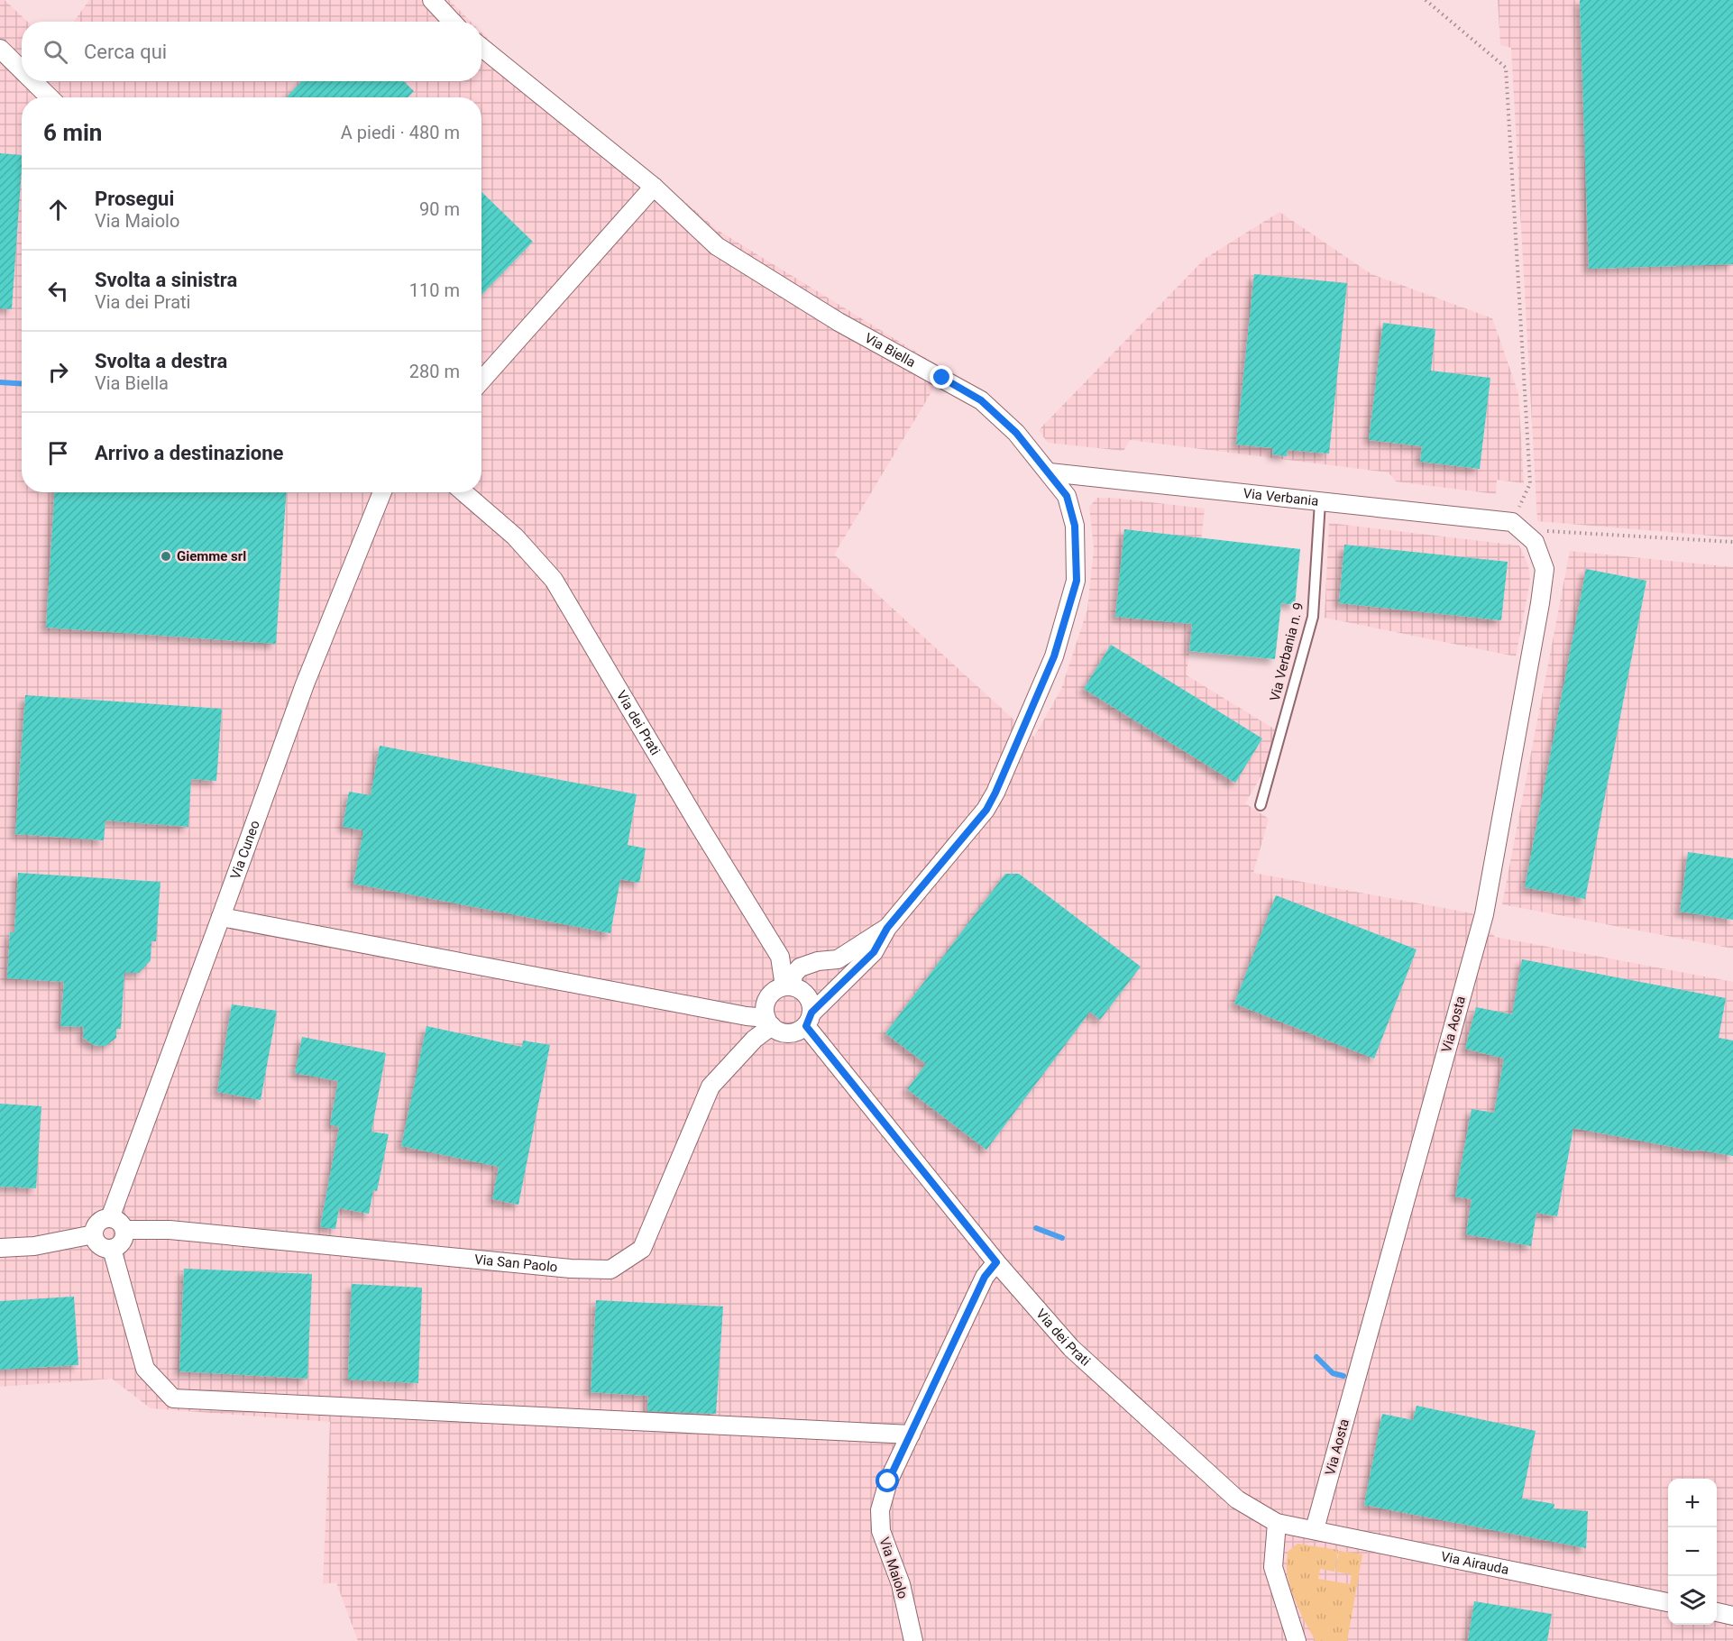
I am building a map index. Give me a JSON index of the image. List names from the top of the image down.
{
  "streets": {
    "street": [
      "Via Biella",
      "Via Verbania",
      "Via dei Prati",
      "Via Cuneo",
      "Via Aosta",
      "Via San Paolo",
      "Via Airauda",
      "Via Maiolo"
    ],
    "lane": ["Via Verbania n. 9"]
  },
  "crossings": [
    ["Via Biella", "Via Verbania"],
    ["Via Biella", "Via dei Prati"],
    ["Via Biella", "Via San Paolo"],
    ["Via Verbania", "Via Verbania n. 9"],
    ["Via Verbania", "Via Aosta"],
    ["Via dei Prati", "Via San Paolo"],
    ["Via dei Prati", "Via Airauda"],
    ["Via dei Prati", "Via Maiolo"],
    ["Via Cuneo", "Via San Paolo"],
    ["Via Aosta", "Via Airauda"]
  ],
  "places": ["Giemme srl"],
  "page": {
    "search": "Cerca qui",
    "heading": ["6 min", "A piedi · 480 m"],
    "list": [
      ["Prosegui", "Via Maiolo", "90 m"],
      ["Svolta a sinistra", "Via dei Prati", "110 m"],
      ["Svolta a destra", "Via Biella", "280 m"],
      "Arrivo a destinazione"
    ],
    "map_buttons": ["+", "−"]
  }
}
